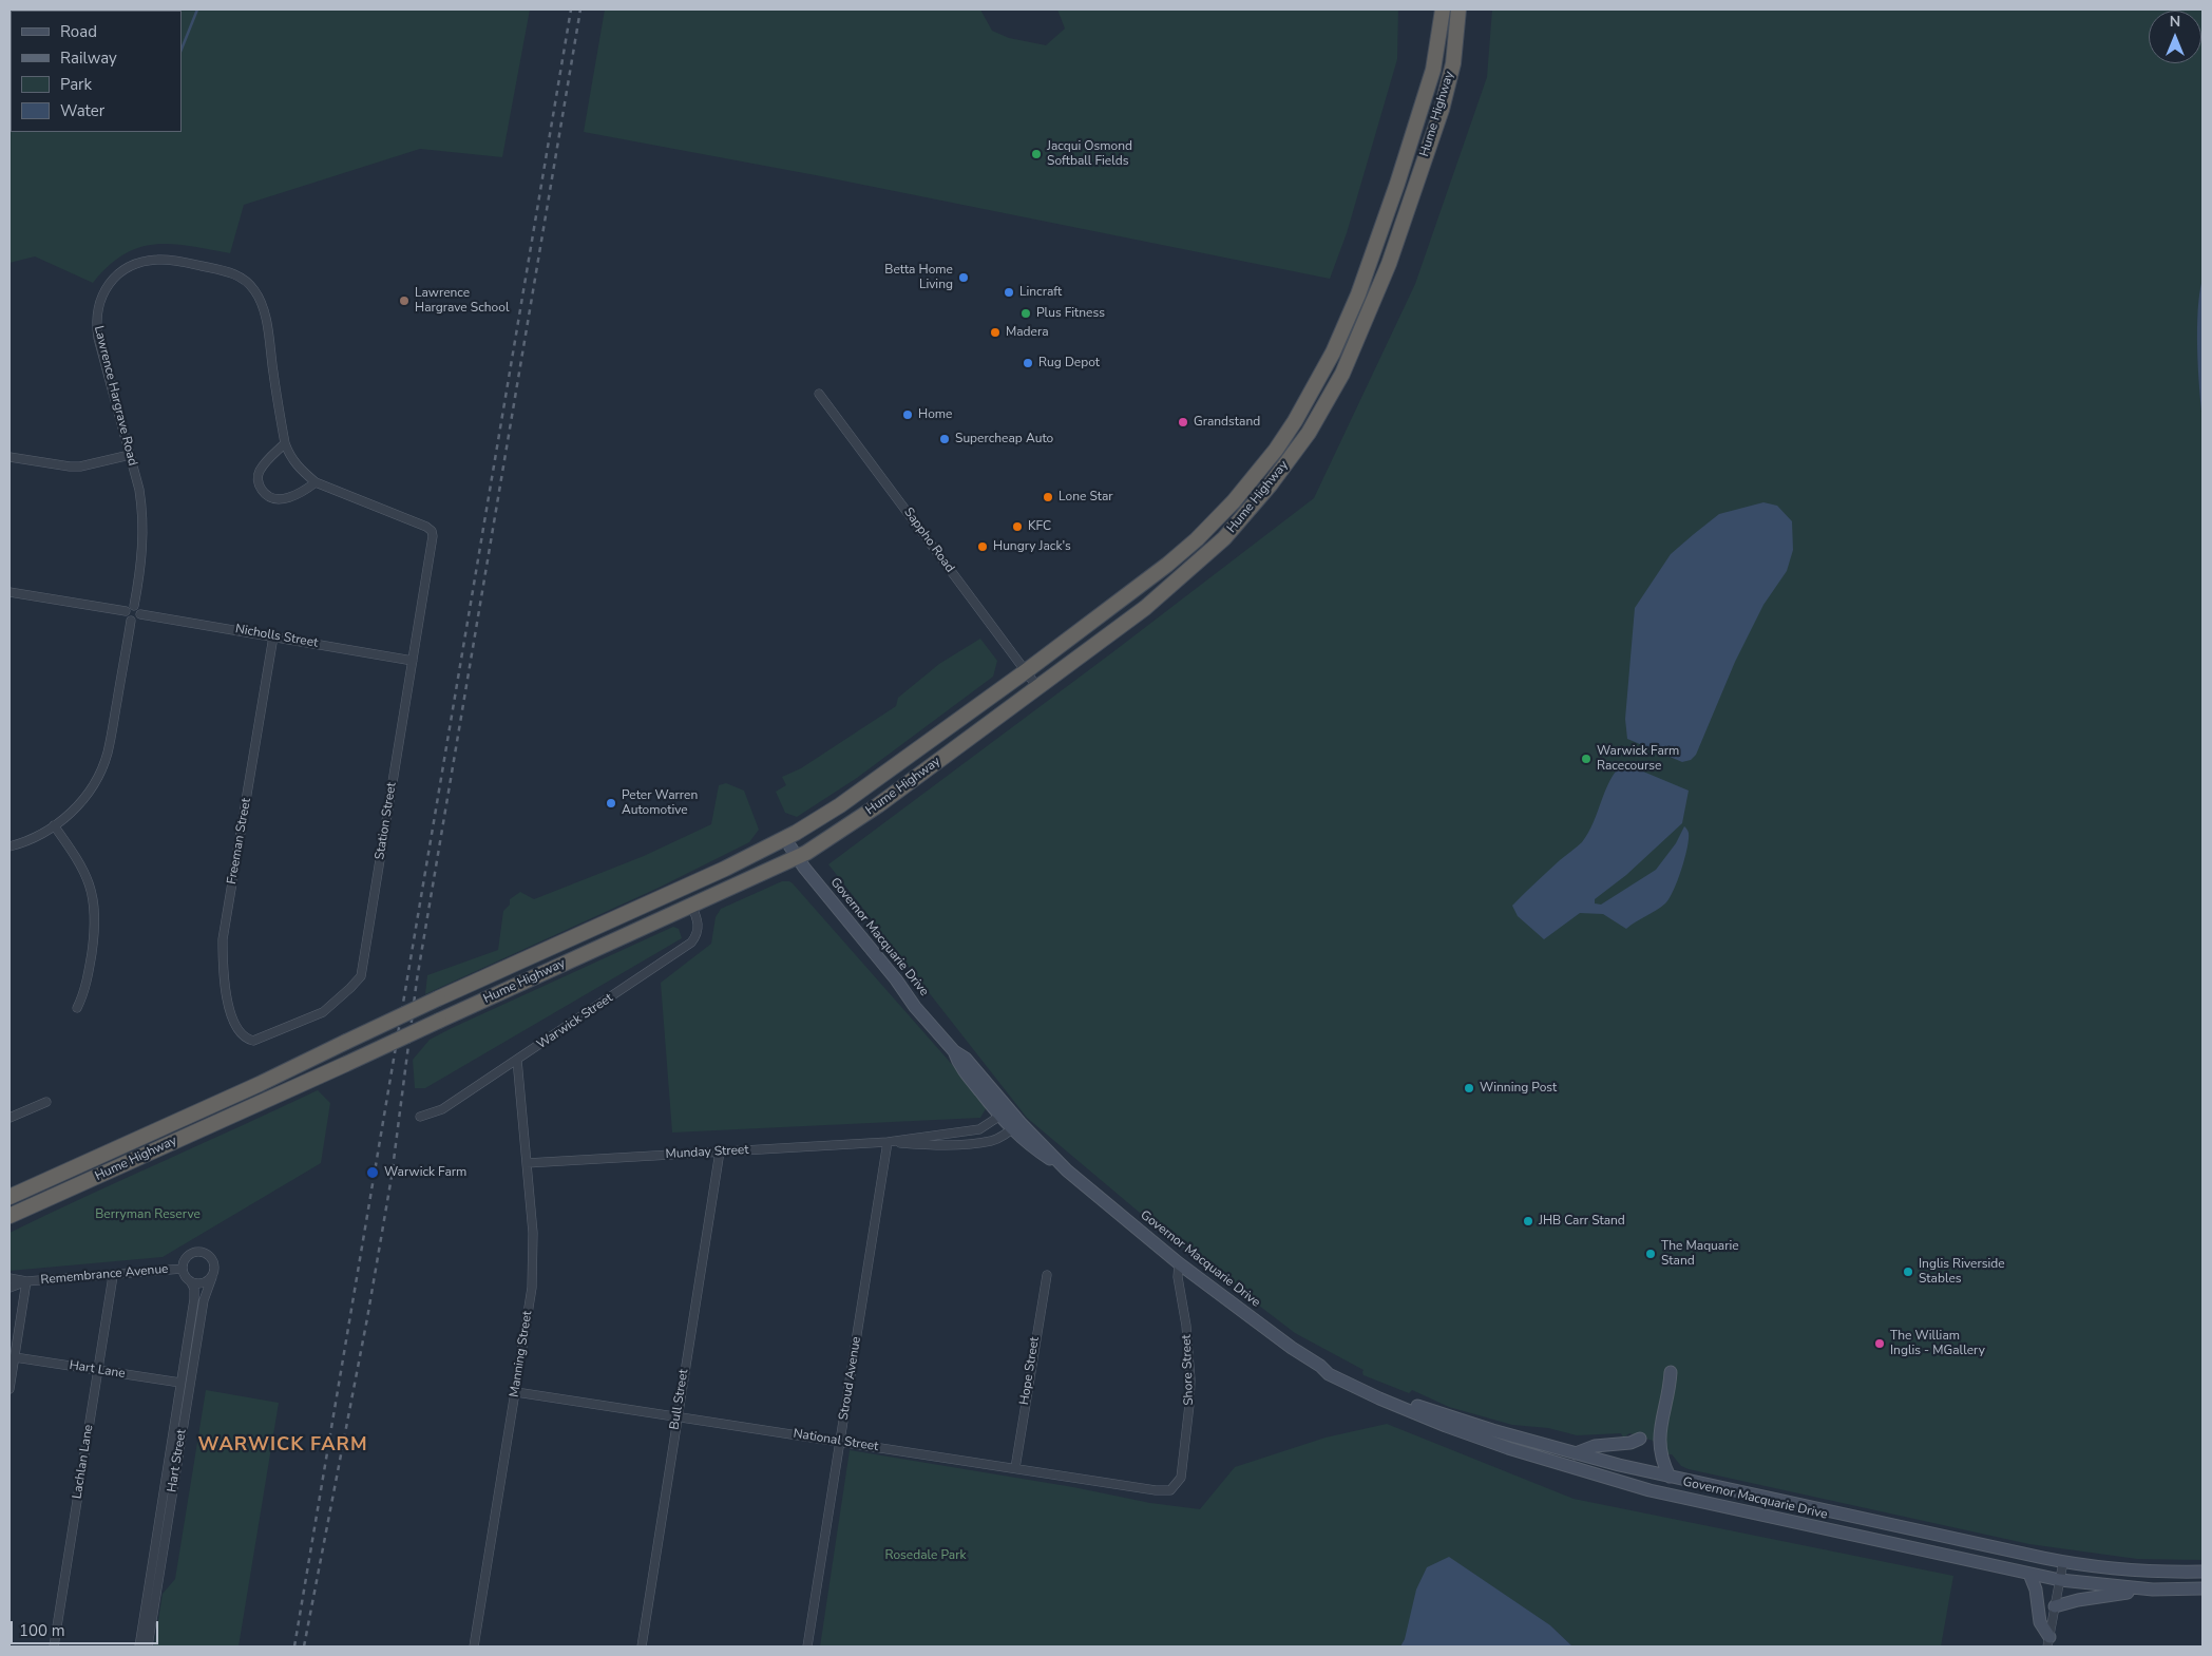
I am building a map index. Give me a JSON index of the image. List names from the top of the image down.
{
  "streets": {
    "highway": ["Hume Highway"],
    "main road": ["Governor Macquarie Drive"],
    "street": [
      "Lawrence Hargrave Road",
      "Sappho Road",
      "Nicholls Street",
      "Station Street",
      "Freeman Street",
      "Warwick Street",
      "Munday Street",
      "Remembrance Avenue",
      "Manning Street",
      "Hart Lane",
      "Shore Street",
      "Hope Street",
      "Stroud Avenue",
      "Bull Street",
      "National Street",
      "Hart Street",
      "Lachlan Lane"
    ]
  },
  "crossings": [
    ["Hume Highway", "Sappho Road"],
    ["Hume Highway", "Governor Macquarie Drive"],
    ["Hume Highway", "Warwick Street"],
    ["Lawrence Hargrave Road", "Nicholls Street"],
    ["Lawrence Hargrave Road", "Station Street"],
    ["Nicholls Street", "Station Street"],
    ["Nicholls Street", "Freeman Street"],
    ["Station Street", "Freeman Street"],
    ["Governor Macquarie Drive", "Munday Street"],
    ["Governor Macquarie Drive", "Shore Street"],
    ["Warwick Street", "Manning Street"],
    ["Munday Street", "Manning Street"],
    ["Munday Street", "Stroud Avenue"],
    ["Munday Street", "Bull Street"],
    ["Remembrance Avenue", "Hart Street"],
    ["Remembrance Avenue", "Lachlan Lane"],
    ["Manning Street", "National Street"],
    ["Hart Lane", "Hart Street"],
    ["Hart Lane", "Lachlan Lane"],
    ["Shore Street", "National Street"],
    ["Hope Street", "National Street"],
    ["Stroud Avenue", "National Street"],
    ["Bull Street", "National Street"]
  ],
  "districts": ["WARWICK FARM"],
  "parks": ["Berryman Reserve", "Rosedale Park"],
  "places": [
    "Jacqui Osmond Softball Fields",
    "Betta Home Living",
    "Lincraft",
    "Lawrence Hargrave School",
    "Plus Fitness",
    "Madera",
    "Rug Depot",
    "Home",
    "Grandstand",
    "Supercheap Auto",
    "Lone Star",
    "KFC",
    "Hungry Jack's",
    "Warwick Farm Racecourse",
    "Peter Warren Automotive",
    "Winning Post",
    "Warwick Farm",
    "JHB Carr Stand",
    "The Maquarie Stand",
    "Inglis Riverside Stables",
    "The William Inglis - MGallery"
  ],
  "legend": [
    "Road",
    "Railway",
    "Park",
    "Water"
  ],
  "scale_bar": "100 m",
  "north": "top"
}
